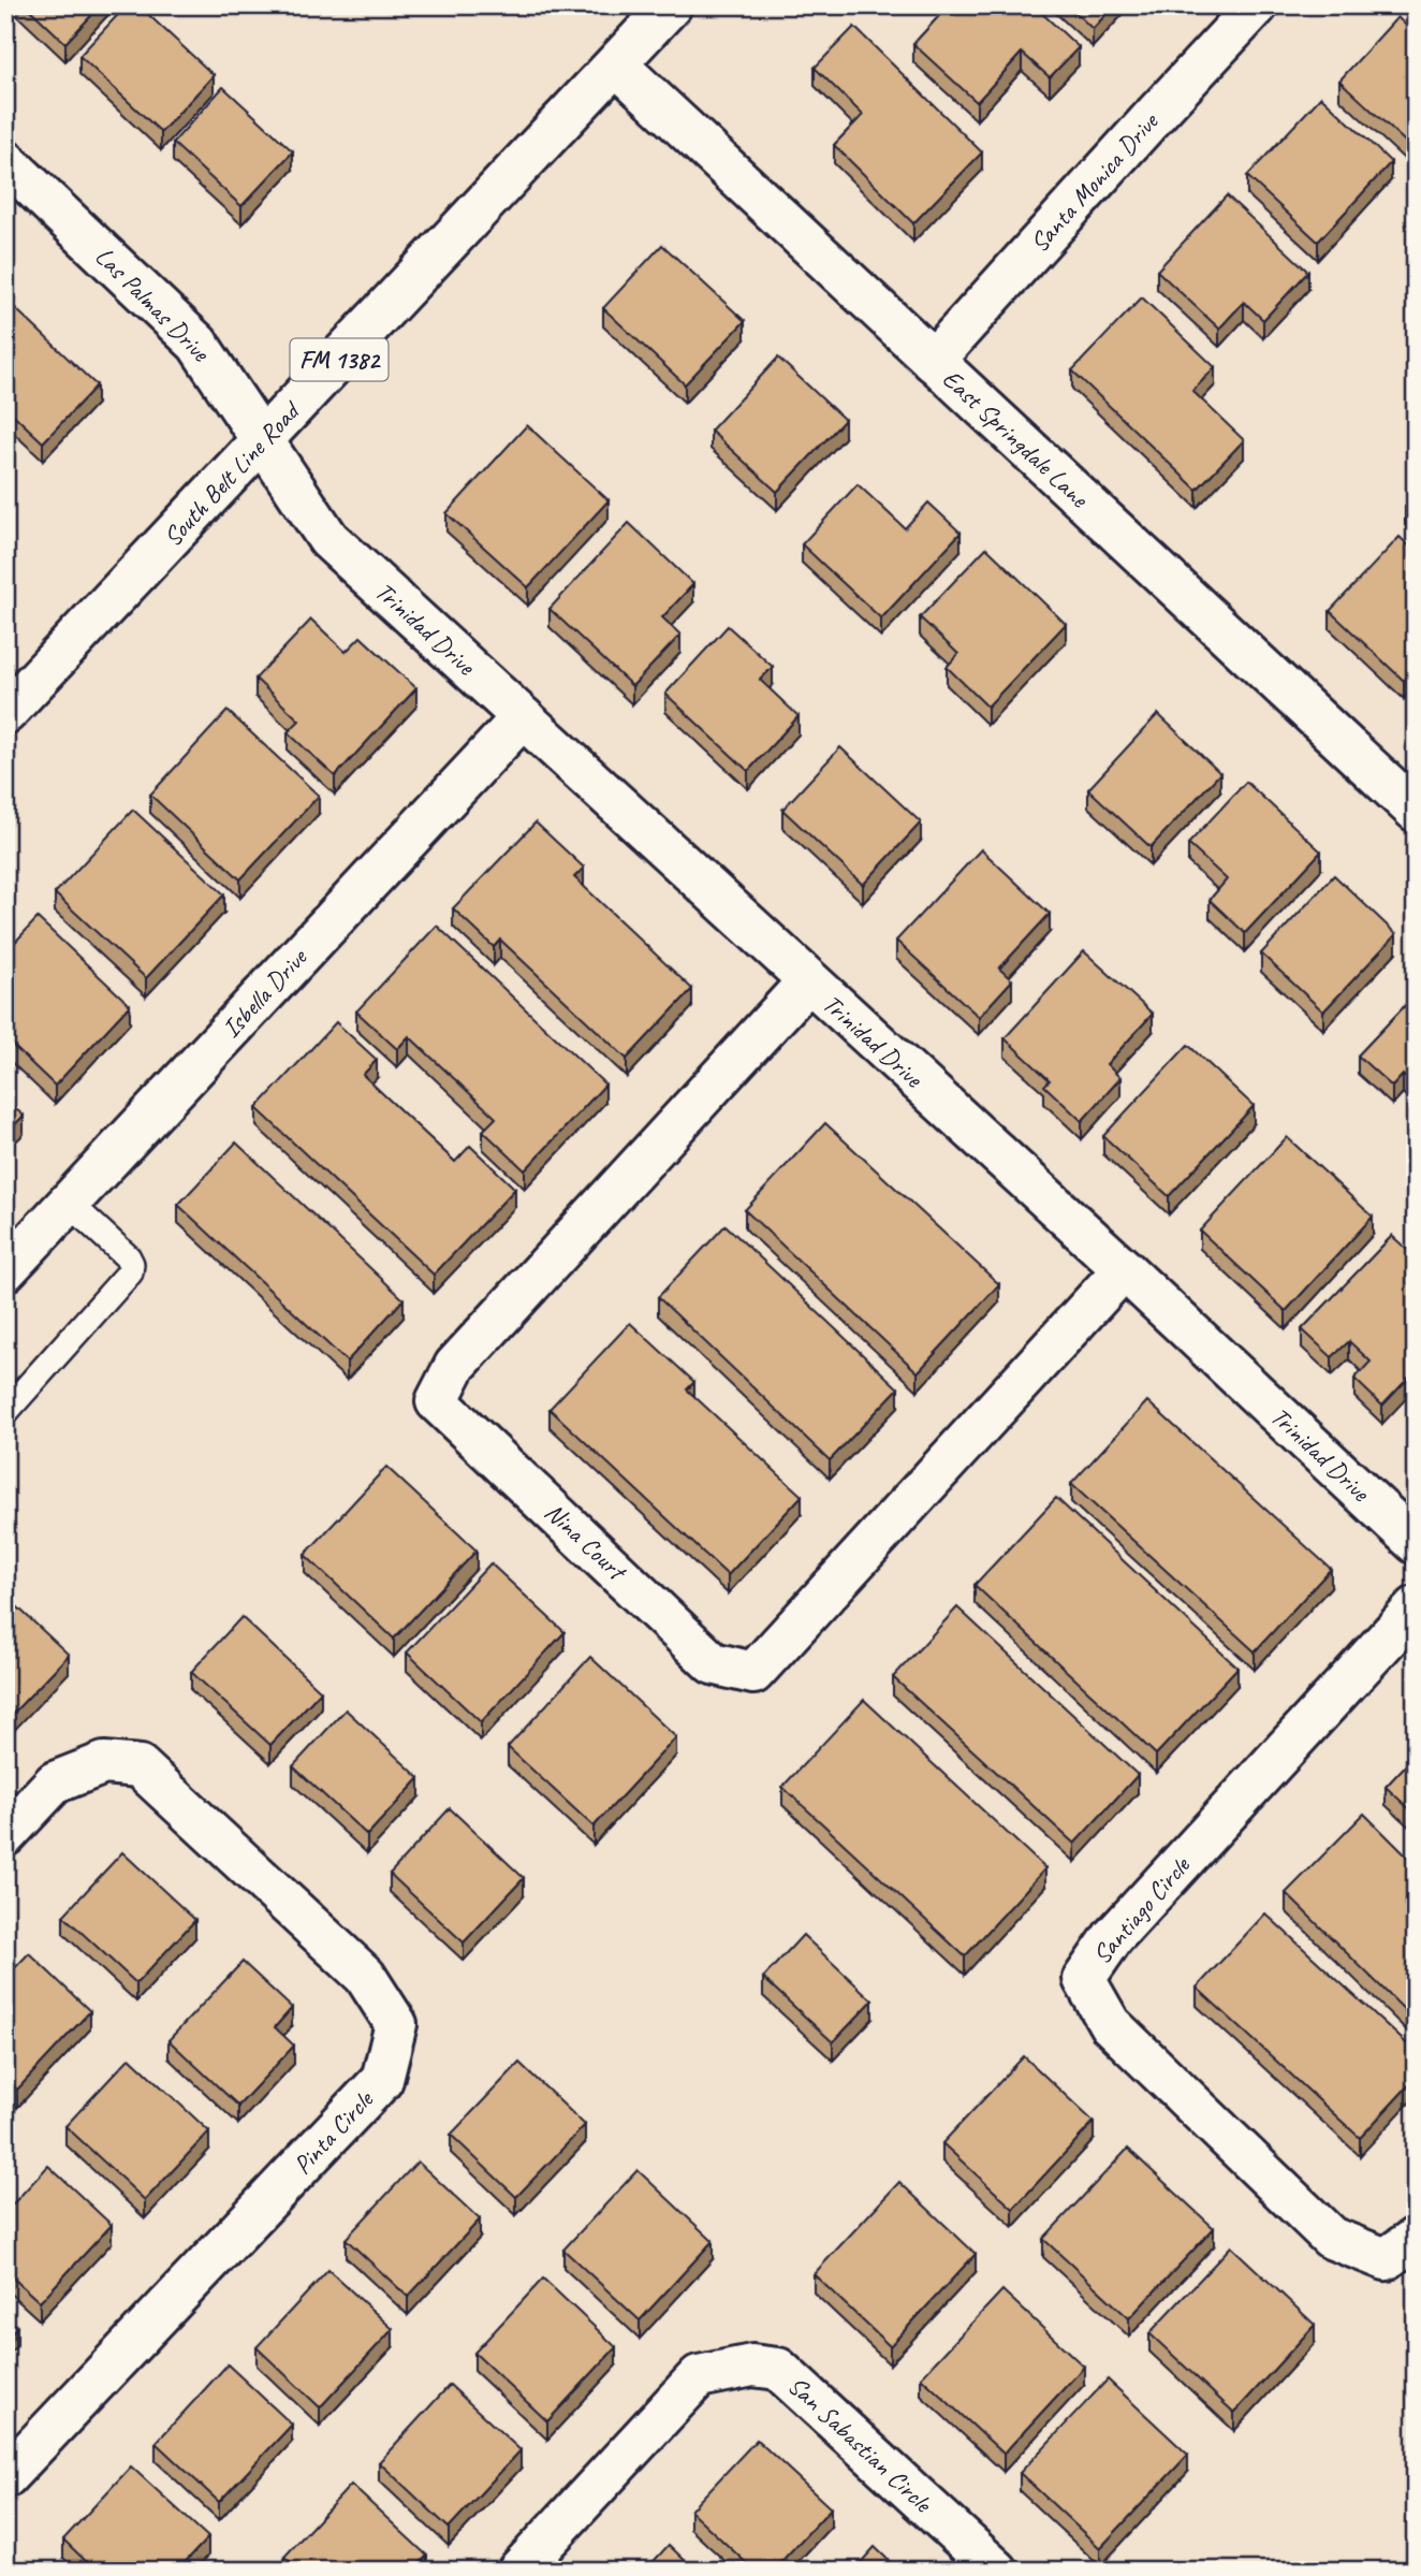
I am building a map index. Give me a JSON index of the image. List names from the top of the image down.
{
  "streets": {
    "street": [
      "Santa Monica Drive",
      "Las Palmas Drive",
      "FM 1382",
      "East Springdale Lane",
      "South Belt Line Road",
      "Trinidad Drive",
      "Isbella Drive",
      "Nina Court",
      "Santiago Circle",
      "Pinta Circle",
      "San Sabastian Circle"
    ]
  },
  "crossings": [
    ["Santa Monica Drive", "East Springdale Lane"],
    ["Las Palmas Drive", "South Belt Line Road"],
    ["Las Palmas Drive", "Trinidad Drive"],
    ["East Springdale Lane", "South Belt Line Road"],
    ["Trinidad Drive", "Isbella Drive"],
    ["Trinidad Drive", "Nina Court"]
  ]
}
